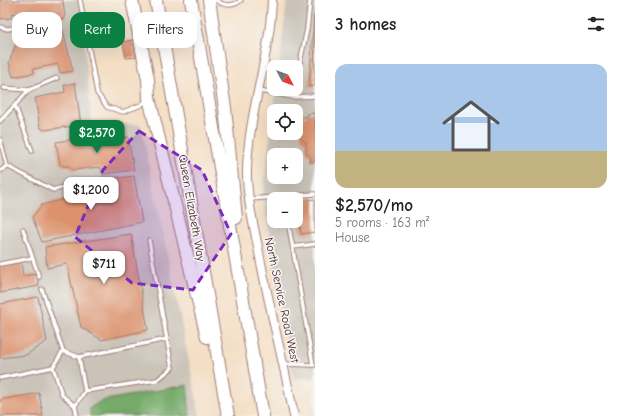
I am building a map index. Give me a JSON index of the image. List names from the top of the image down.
{
  "streets": {
    "highway": ["Queen Elizabeth Way"],
    "street": ["North Service Road West"]
  },
  "north": "bottom right",
  "page": {
    "heading": "3 homes",
    "chip": ["Buy", "Rent", "Filters"],
    "list": [
      {
        "name": "$2,570/mo",
        "note": "5 rooms · 163 m² · House"
      }
    ],
    "map_buttons": ["+", "−"],
    "price": ["$2,570", "$1,200", "$711"]
  }
}
